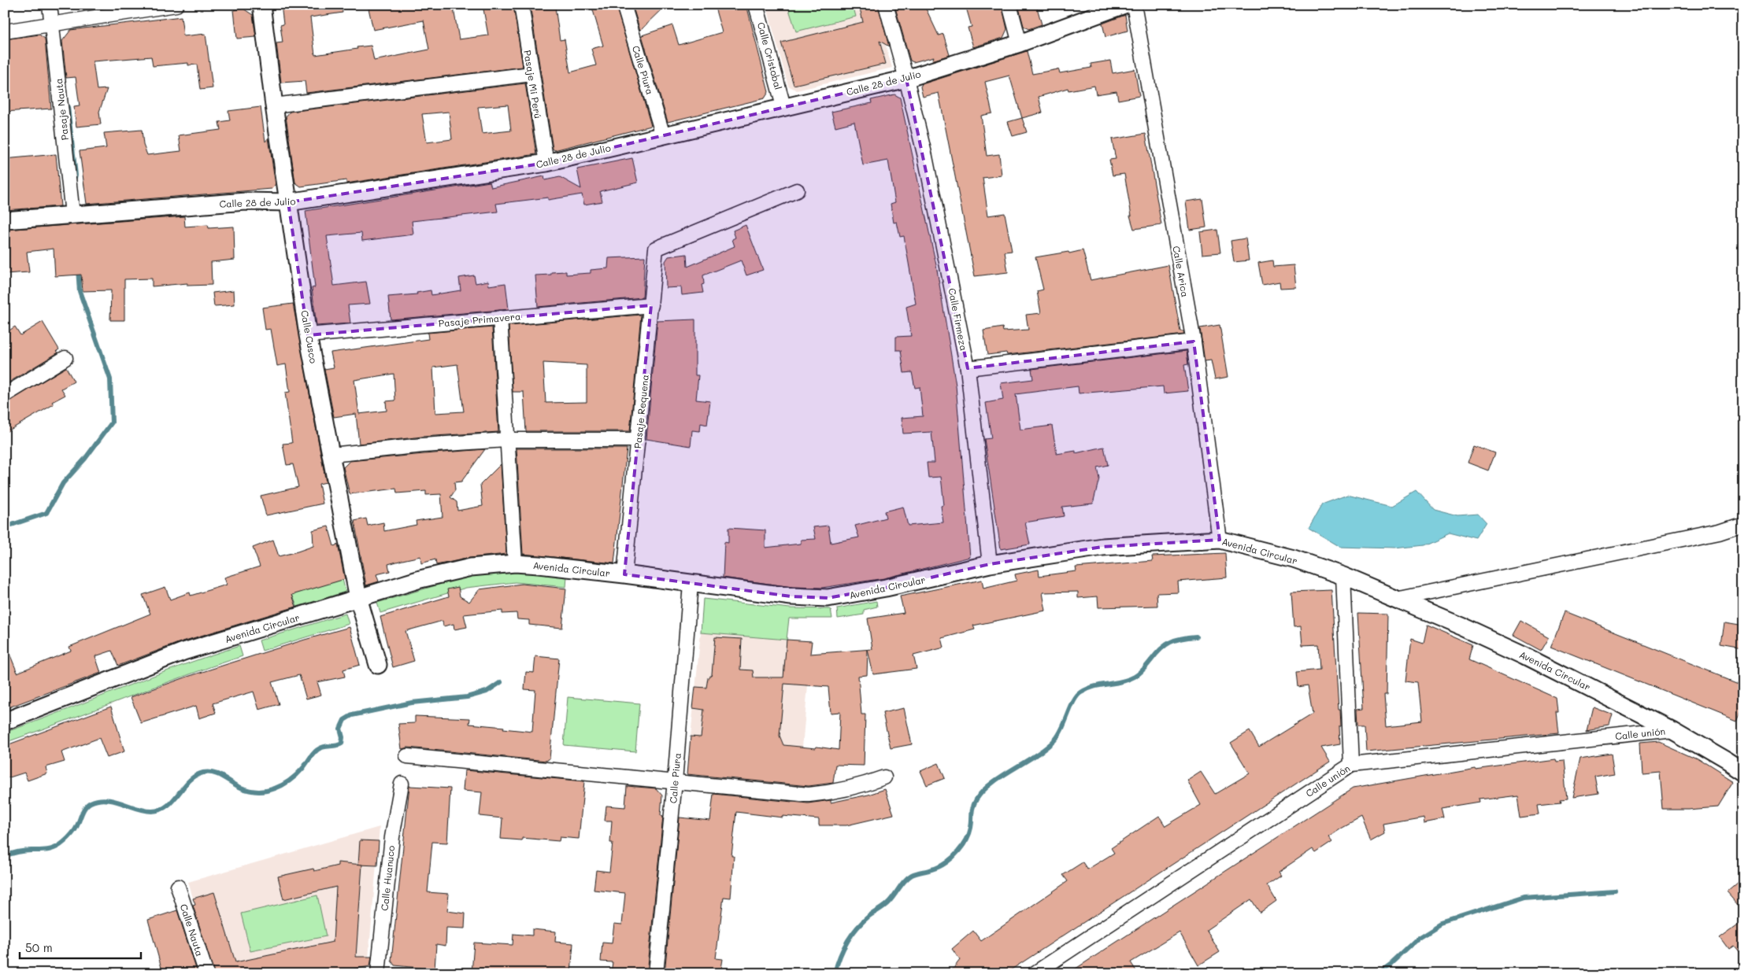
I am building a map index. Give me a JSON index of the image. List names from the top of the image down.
{
  "streets": {
    "street": [
      "Calle Cristobal",
      "Calle Piura",
      "Calle 28 de Julio",
      "Pasaje Mi Perú",
      "Pasaje Nauta",
      "Calle Arica",
      "Pasaje Primavera",
      "Calle Firmeza",
      "Calle Cusco",
      "Pasaje Requena",
      "Avenida Circular",
      "Calle unión",
      "Calle Huanuco",
      "Calle Nauta"
    ]
  },
  "crossings": [
    ["Calle Cristobal", "Calle 28 de Julio"],
    ["Calle Piura", "Calle 28 de Julio"],
    ["Calle Piura", "Avenida Circular"],
    ["Calle 28 de Julio", "Pasaje Mi Perú"],
    ["Calle 28 de Julio", "Pasaje Nauta"],
    ["Calle 28 de Julio", "Calle Firmeza"],
    ["Calle 28 de Julio", "Calle Cusco"],
    ["Calle Arica", "Avenida Circular"],
    ["Pasaje Primavera", "Calle Cusco"],
    ["Pasaje Primavera", "Pasaje Requena"],
    ["Calle Firmeza", "Avenida Circular"],
    ["Calle Cusco", "Avenida Circular"],
    ["Pasaje Requena", "Avenida Circular"],
    ["Avenida Circular", "Calle unión"]
  ],
  "scale_bar": "50 m"
}
